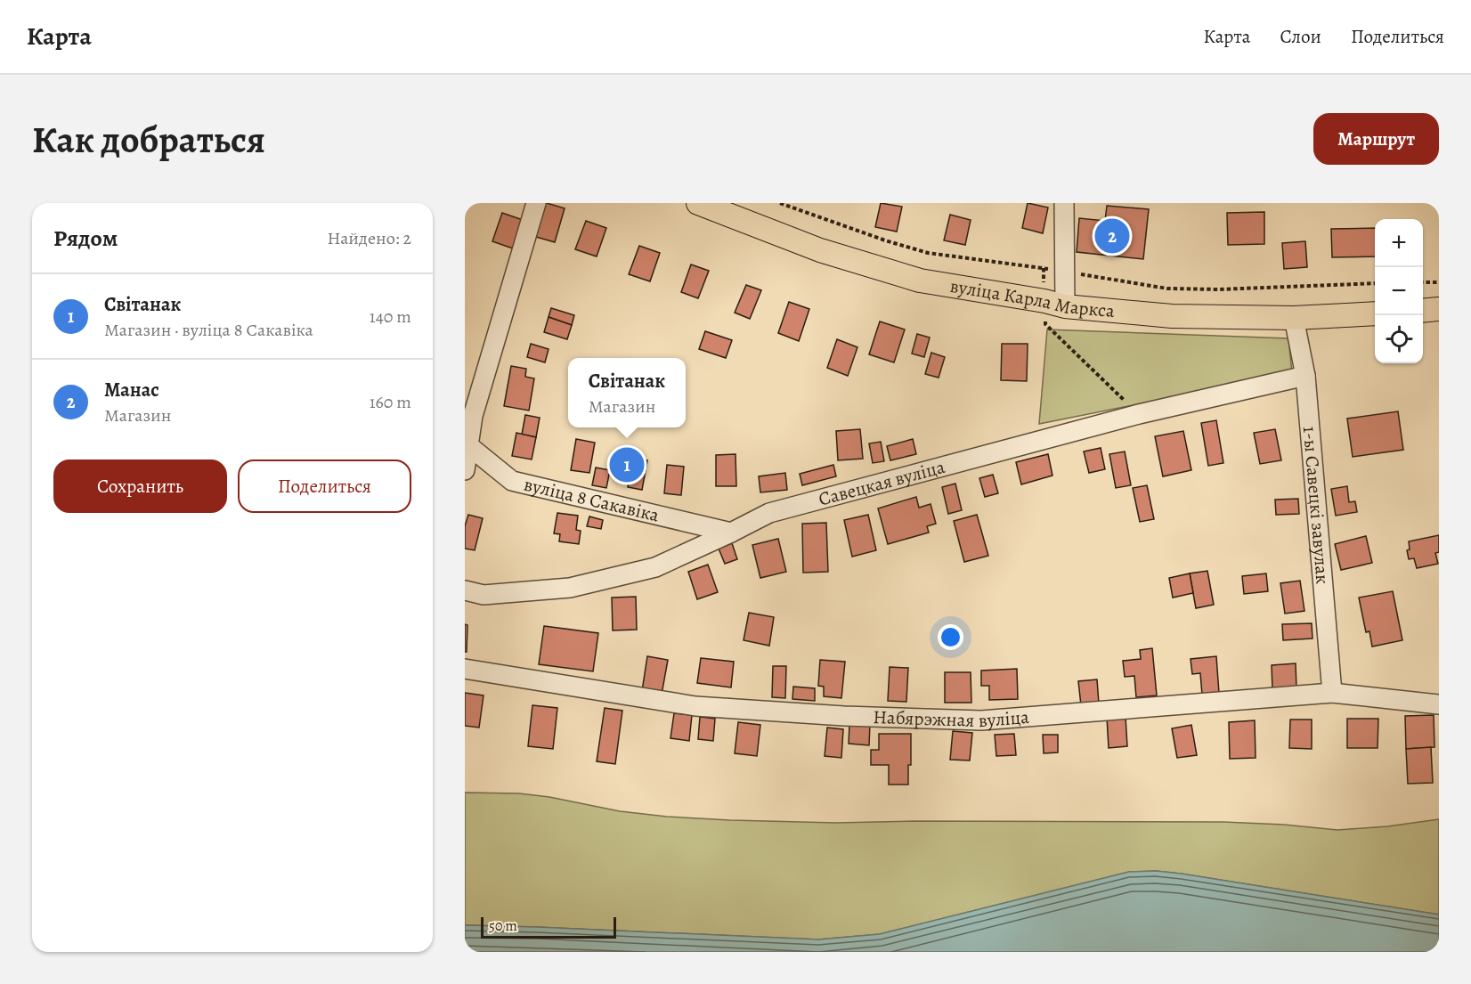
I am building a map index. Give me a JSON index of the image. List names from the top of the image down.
{
  "streets": {
    "main road": ["вуліца Карла Маркса"],
    "street": [
      "Савецкая вуліца",
      "вуліца 8 Сакавіка",
      "1-ы Савецкі завулак",
      "Набярэжная вуліца"
    ]
  },
  "crossings": [
    ["вуліца Карла Маркса", "1-ы Савецкі завулак"],
    ["Савецкая вуліца", "вуліца 8 Сакавіка"],
    ["Савецкая вуліца", "1-ы Савецкі завулак"],
    ["1-ы Савецкі завулак", "Набярэжная вуліца"]
  ],
  "scale_bar": "50 m",
  "page": {
    "header": "Карта",
    "nav": ["Карта", "Слои", "Поделиться"],
    "buttons": [
      "Маршрут",
      ["Сохранить", "Поделиться"]
    ],
    "title": "Как добраться",
    "heading": ["Рядом", "Найдено: 2"],
    "pins": ["2", "1"],
    "map_buttons": ["+", "−"],
    "list": [
      {
        "mark": "1",
        "name": "Світанак",
        "note": "Магазин · вуліца 8 Сакавіка",
        "value": "140 m"
      },
      {
        "mark": "2",
        "name": "Манас",
        "note": "Магазин",
        "value": "160 m"
      }
    ],
    "popup": ["Світанак", "Магазин"],
    "scale": "50 m"
  }
}
